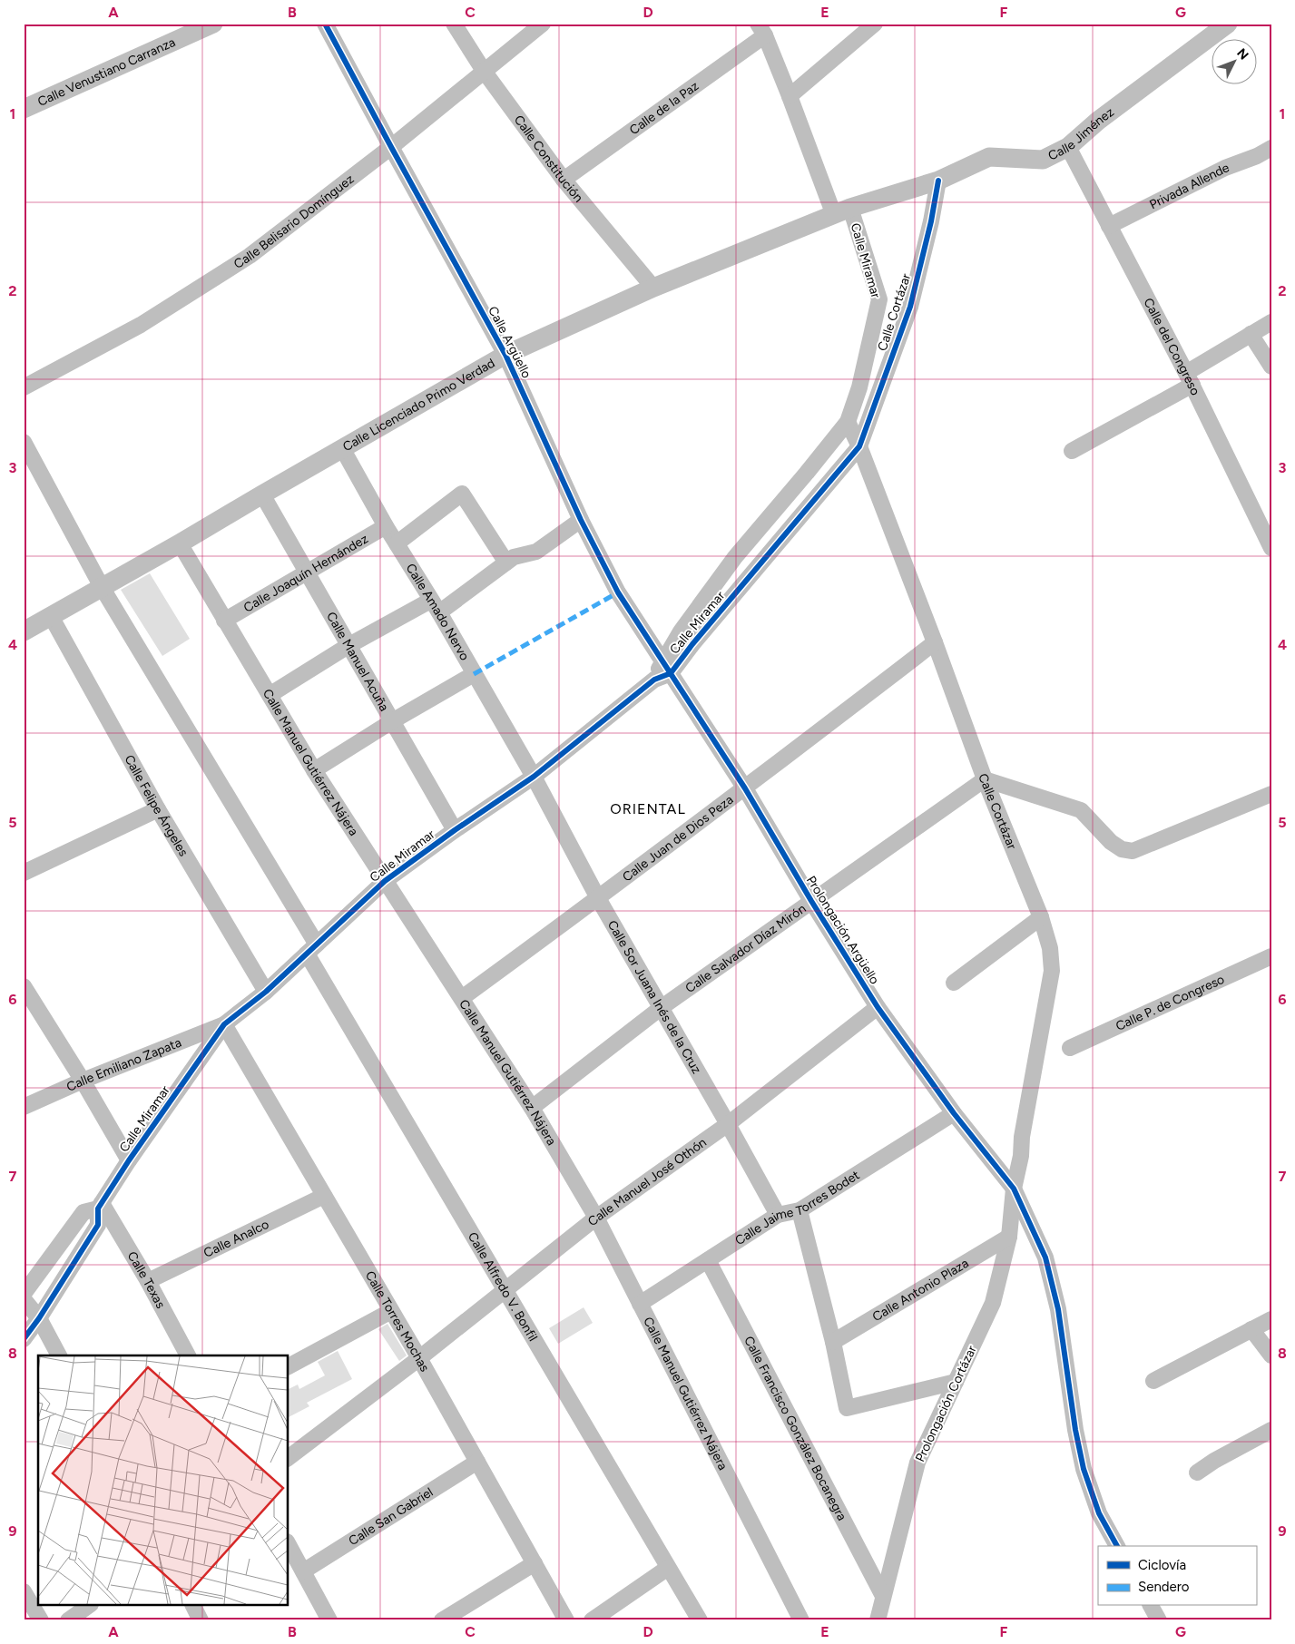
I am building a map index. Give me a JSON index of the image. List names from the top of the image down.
{
  "streets": {
    "street": [
      "Calle Venustiano Carranza",
      "Calle de la Paz",
      "Calle Jiménez",
      "Calle Constitución",
      "Privada Allende",
      "Calle Belisario Domínguez",
      "Calle Miramar",
      "Calle Cortázar",
      "Calle Argüello",
      "Calle del Congreso",
      "Calle Licenciado Primo Verdad",
      "Calle Joaquín Hernández",
      "Calle Amado Nervo",
      "Calle Manuel Acuña",
      "Calle Manuel Gutiérrez Nájera",
      "Calle Felipe Ángeles",
      "Calle Juan de Dios Peza",
      "Prolongación Argüello",
      "Calle Salvador Díaz Mirón",
      "Calle Sor Juana Inés de la Cruz",
      "Calle P. de Congreso",
      "Calle Emiliano Zapata",
      "Calle Manuel José Othón",
      "Calle Jaime Torres Bodet",
      "Calle Analco",
      "Calle Texas",
      "Calle Alfredo V. Bonfil",
      "Calle Antonio Plaza",
      "Calle Torres Mochas",
      "Prolongación Cortázar",
      "Calle Francisco González Bocanegra",
      "Calle San Gabriel"
    ]
  },
  "crossings": [
    ["Calle de la Paz", "Calle Constitución"],
    ["Calle de la Paz", "Calle Miramar"],
    ["Calle Jiménez", "Calle Miramar"],
    ["Calle Jiménez", "Calle Cortázar"],
    ["Calle Jiménez", "Calle del Congreso"],
    ["Calle Jiménez", "Calle Licenciado Primo Verdad"],
    ["Calle Constitución", "Calle Belisario Domínguez"],
    ["Calle Constitución", "Calle Licenciado Primo Verdad"],
    ["Privada Allende", "Calle del Congreso"],
    ["Calle Belisario Domínguez", "Calle Argüello"],
    ["Calle Miramar", "Calle Cortázar"],
    ["Calle Miramar", "Calle Argüello"],
    ["Calle Miramar", "Calle Licenciado Primo Verdad"],
    ["Calle Miramar", "Calle Amado Nervo"],
    ["Calle Miramar", "Calle Manuel Acuña"],
    ["Calle Miramar", "Calle Manuel Gutiérrez Nájera"],
    ["Calle Miramar", "Calle Felipe Ángeles"],
    ["Calle Miramar", "Prolongación Argüello"],
    ["Calle Miramar", "Calle Sor Juana Inés de la Cruz"],
    ["Calle Miramar", "Calle Emiliano Zapata"],
    ["Calle Miramar", "Calle Texas"],
    ["Calle Miramar", "Calle Alfredo V. Bonfil"],
    ["Calle Miramar", "Calle Torres Mochas"],
    ["Calle Cortázar", "Calle Juan de Dios Peza"],
    ["Calle Cortázar", "Prolongación Argüello"],
    ["Calle Cortázar", "Calle Salvador Díaz Mirón"],
    ["Calle Cortázar", "Prolongación Cortázar"],
    ["Calle Argüello", "Calle Licenciado Primo Verdad"],
    ["Calle Argüello", "Prolongación Argüello"],
    ["Calle Licenciado Primo Verdad", "Calle Amado Nervo"],
    ["Calle Licenciado Primo Verdad", "Calle Manuel Acuña"],
    ["Calle Licenciado Primo Verdad", "Calle Manuel Gutiérrez Nájera"],
    ["Calle Licenciado Primo Verdad", "Calle Felipe Ángeles"],
    ["Calle Joaquín Hernández", "Calle Amado Nervo"],
    ["Calle Joaquín Hernández", "Calle Manuel Acuña"],
    ["Calle Joaquín Hernández", "Calle Manuel Gutiérrez Nájera"],
    ["Calle Amado Nervo", "Calle Sor Juana Inés de la Cruz"],
    ["Calle Manuel Gutiérrez Nájera", "Calle Juan de Dios Peza"],
    ["Calle Manuel Gutiérrez Nájera", "Calle Salvador Díaz Mirón"],
    ["Calle Manuel Gutiérrez Nájera", "Calle Manuel José Othón"],
    ["Calle Manuel Gutiérrez Nájera", "Calle Jaime Torres Bodet"],
    ["Calle Juan de Dios Peza", "Prolongación Argüello"],
    ["Calle Juan de Dios Peza", "Calle Sor Juana Inés de la Cruz"],
    ["Prolongación Argüello", "Calle Salvador Díaz Mirón"],
    ["Prolongación Argüello", "Calle Manuel José Othón"],
    ["Prolongación Argüello", "Calle Jaime Torres Bodet"],
    ["Prolongación Argüello", "Prolongación Cortázar"],
    ["Calle Salvador Díaz Mirón", "Calle Sor Juana Inés de la Cruz"],
    ["Calle Sor Juana Inés de la Cruz", "Calle Manuel José Othón"],
    ["Calle Sor Juana Inés de la Cruz", "Calle Jaime Torres Bodet"],
    ["Calle Emiliano Zapata", "Calle Torres Mochas"],
    ["Calle Manuel José Othón", "Calle Alfredo V. Bonfil"],
    ["Calle Manuel José Othón", "Calle Torres Mochas"],
    ["Calle Jaime Torres Bodet", "Calle Francisco González Bocanegra"],
    ["Calle Analco", "Calle Texas"],
    ["Calle Analco", "Calle Torres Mochas"],
    ["Calle Antonio Plaza", "Prolongación Cortázar"],
    ["Calle Torres Mochas", "Calle San Gabriel"],
    ["Prolongación Cortázar", "Calle Francisco González Bocanegra"]
  ],
  "districts": ["ORIENTAL"],
  "legend": ["Ciclovía", "Sendero"],
  "north": "top right",
  "grid": {
    "columns": [
      "A",
      "B",
      "C",
      "D",
      "E",
      "F",
      "G"
    ],
    "rows": [
      "1",
      "2",
      "3",
      "4",
      "5",
      "6",
      "7",
      "8",
      "9"
    ]
  }
}
